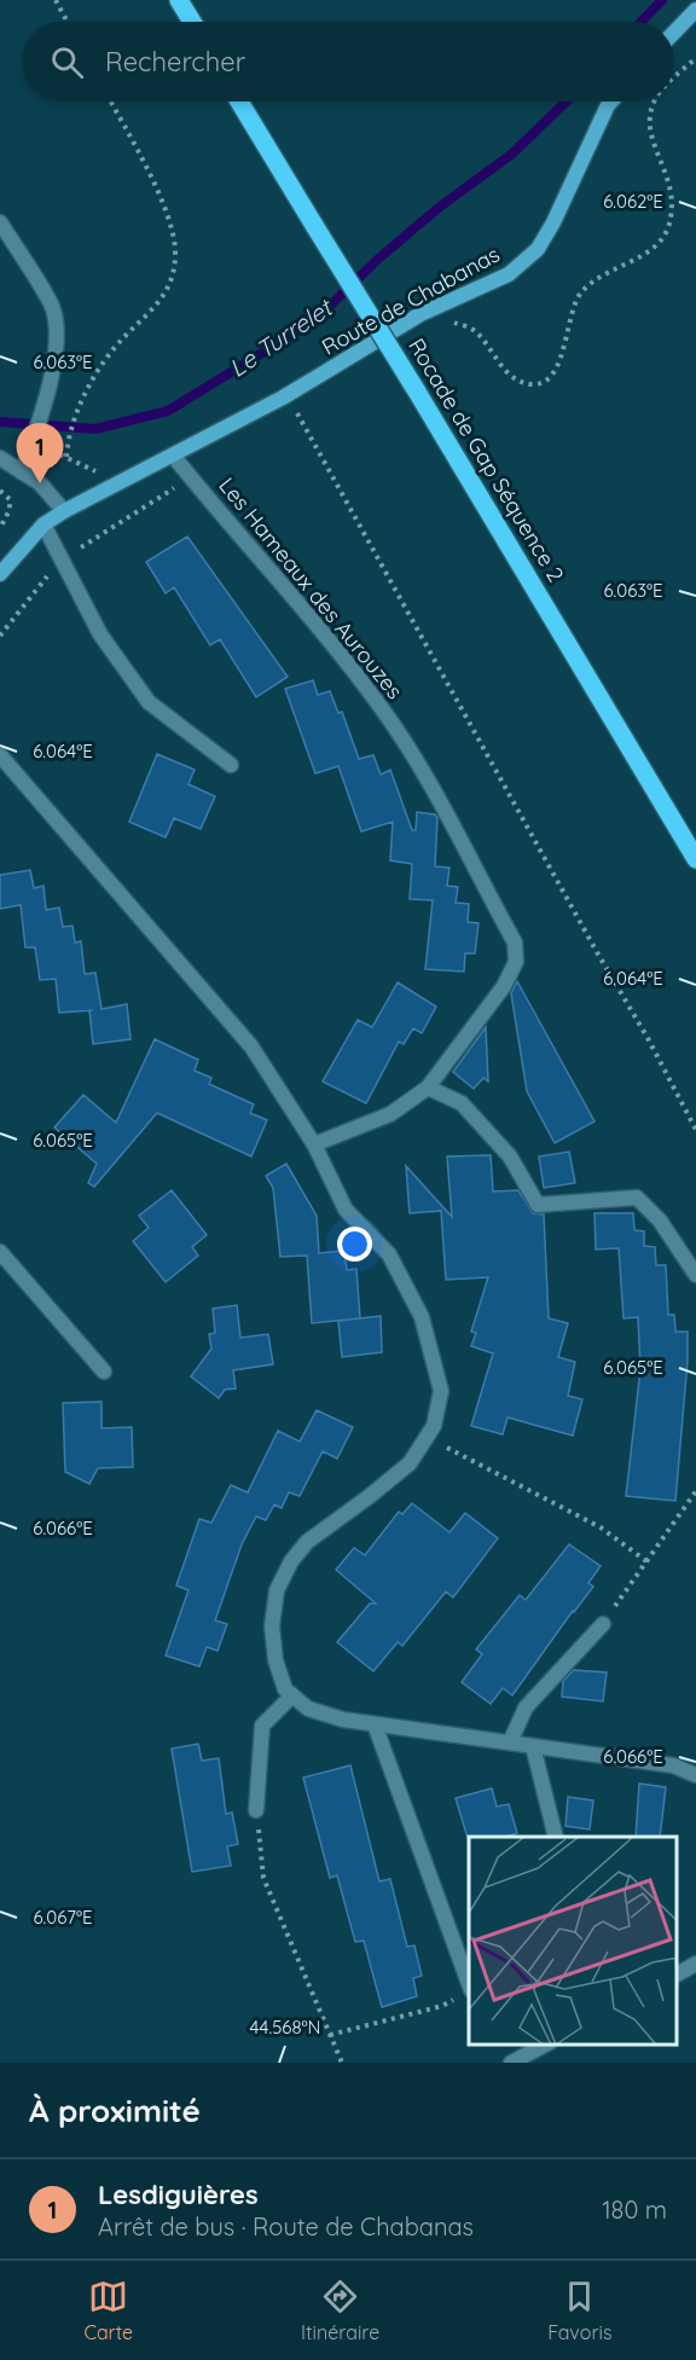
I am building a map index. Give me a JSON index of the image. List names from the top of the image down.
{
  "streets": {
    "main road": ["Rocade de Gap Séquence 2"],
    "street": ["Route de Chabanas", "Les Hameaux des Aurouzes"]
  },
  "crossings": [
    ["Route de Chabanas", "Les Hameaux des Aurouzes"]
  ],
  "water": ["Le Turrelet"],
  "page": {
    "search": "Rechercher",
    "pins": "1",
    "heading": "À proximité",
    "list": [
      {
        "mark": "1",
        "name": "Lesdiguières",
        "note": "Arrêt de bus · Route de Chabanas",
        "value": "180 m"
      }
    ],
    "nav": ["Carte", "Itinéraire", "Favoris"]
  },
  "coordinates": [
    "6.062°E",
    "6.063°E",
    "6.064°E",
    "6.065°E",
    "6.066°E",
    "6.067°E",
    "44.568°N"
  ]
}
